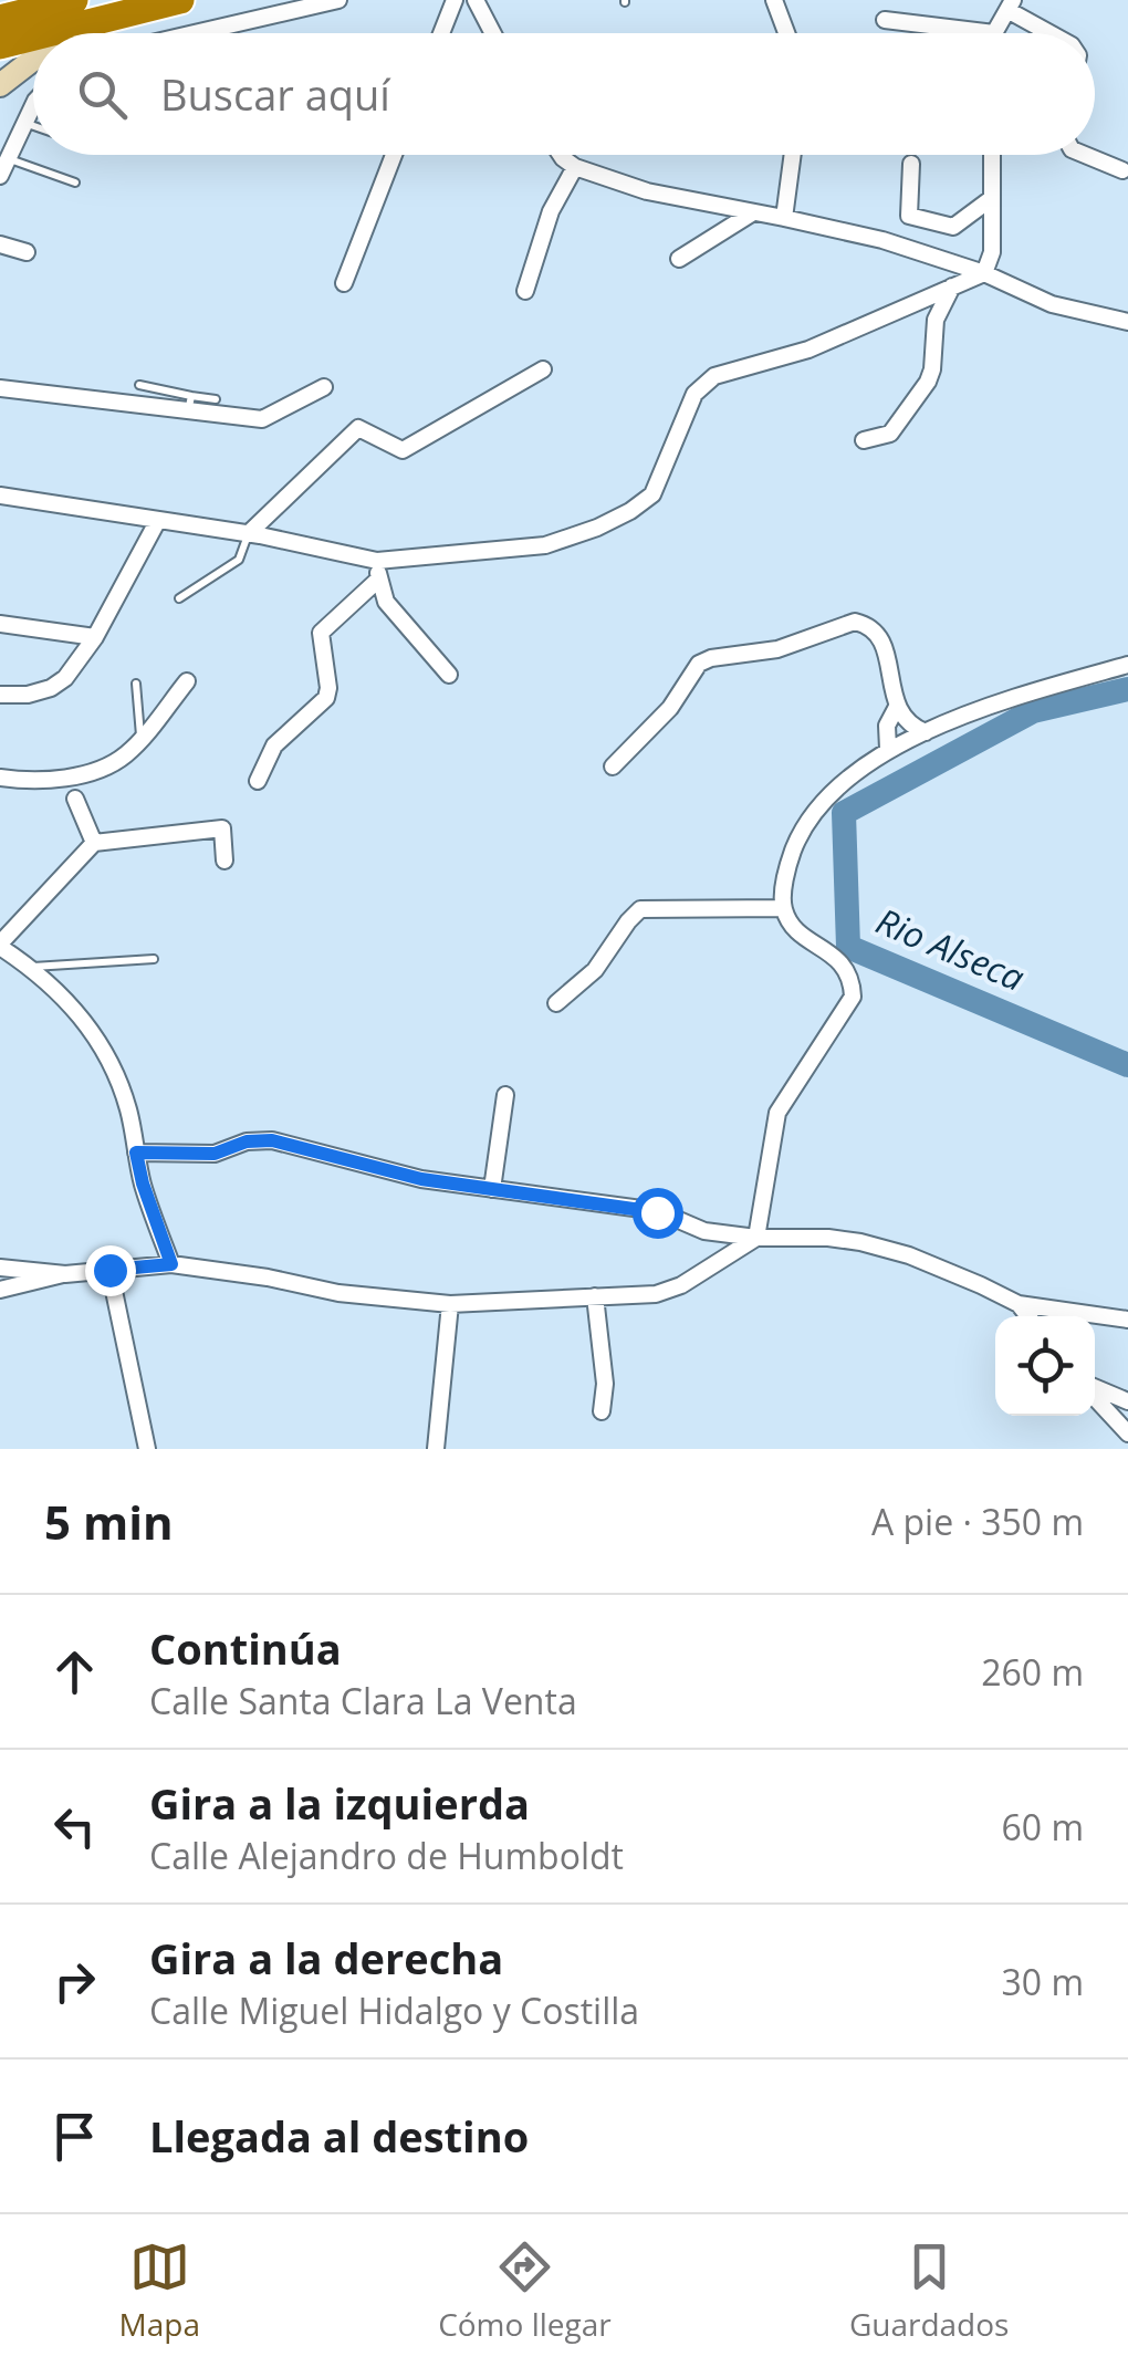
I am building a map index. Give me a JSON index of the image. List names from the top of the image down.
{
  "water": ["Rio Alseca"],
  "page": {
    "search": "Buscar aquí",
    "heading": ["5 min", "A pie · 350 m"],
    "list": [
      ["Continúa", "Calle Santa Clara La Venta", "260 m"],
      ["Gira a la izquierda", "Calle Alejandro de Humboldt", "60 m"],
      ["Gira a la derecha", "Calle Miguel Hidalgo y Costilla", "30 m"],
      "Llegada al destino"
    ],
    "nav": ["Mapa", "Cómo llegar", "Guardados"]
  }
}
